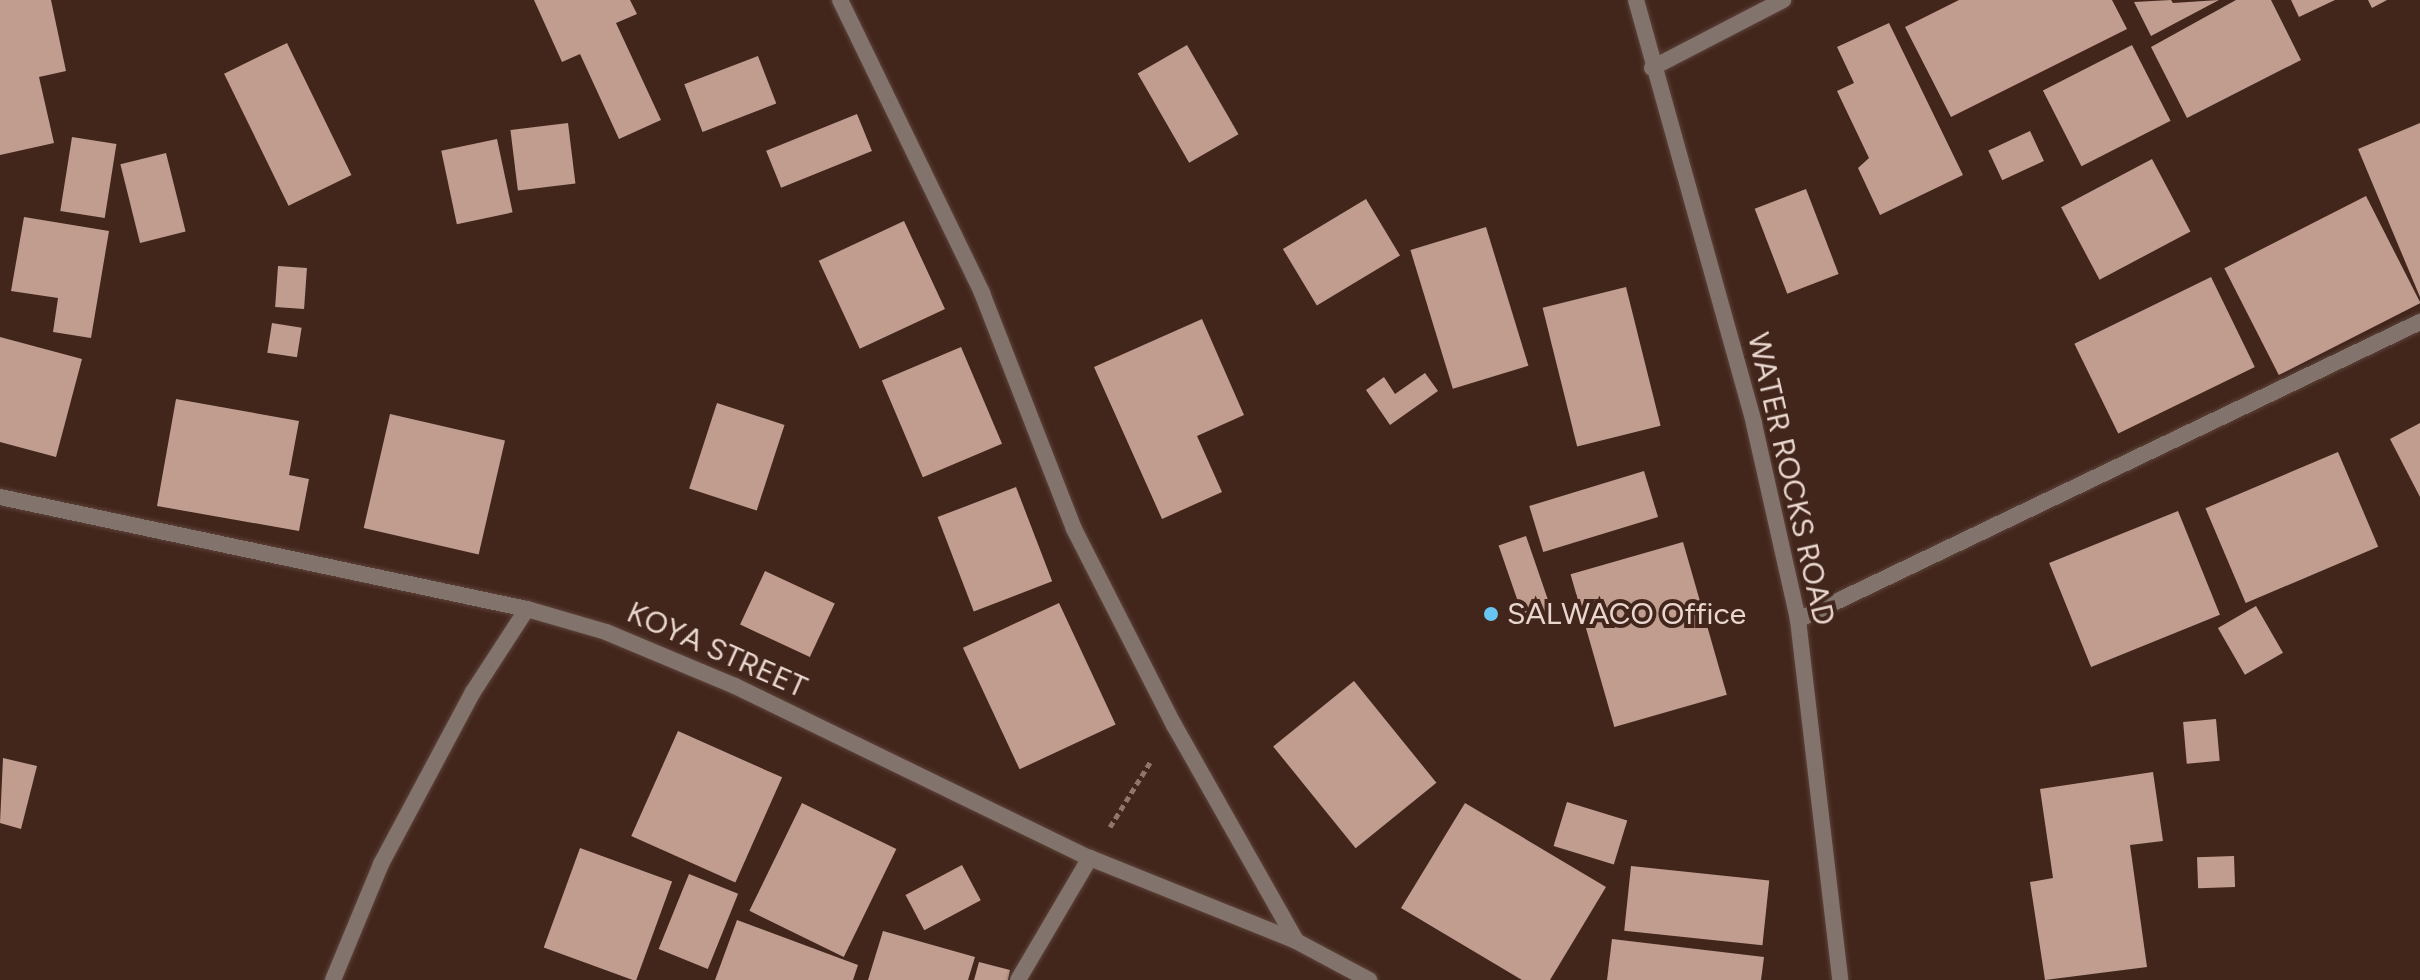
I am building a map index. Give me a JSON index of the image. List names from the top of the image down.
{
  "streets": {
    "street": ["WATER ROCKS ROAD", "KOYA STREET"]
  },
  "places": ["SALWACO Office"]
}
